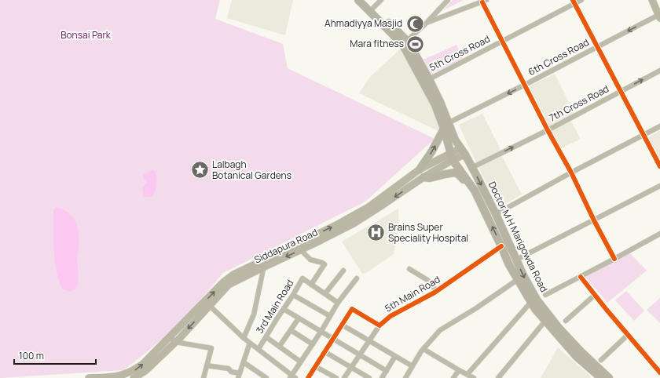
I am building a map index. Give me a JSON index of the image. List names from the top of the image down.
{
  "streets": {
    "main road": ["Doctor M H Marigowda Road", "Siddapura Road"],
    "street": [
      "5th Cross Road",
      "6th Cross Road",
      "7th Cross Road",
      "5th Main Road",
      "3rd Main Road"
    ]
  },
  "crossings": [
    ["6th Cross Road", "Doctor M H Marigowda Road"],
    ["7th Cross Road", "Doctor M H Marigowda Road"],
    ["Doctor M H Marigowda Road", "Siddapura Road"],
    ["Doctor M H Marigowda Road", "5th Main Road"]
  ],
  "one_way": ["6th Cross Road", "7th Cross Road"],
  "parks": ["Bonsai Park"],
  "places": {
    "mosque": ["Ahmadiyya Masjid"],
    "sports": ["Mara fitness"],
    "place": ["Lalbagh Botanical Gardens"],
    "hospital": ["Brains Super Speciality Hospital"]
  },
  "scale_bar": "100 m"
}
